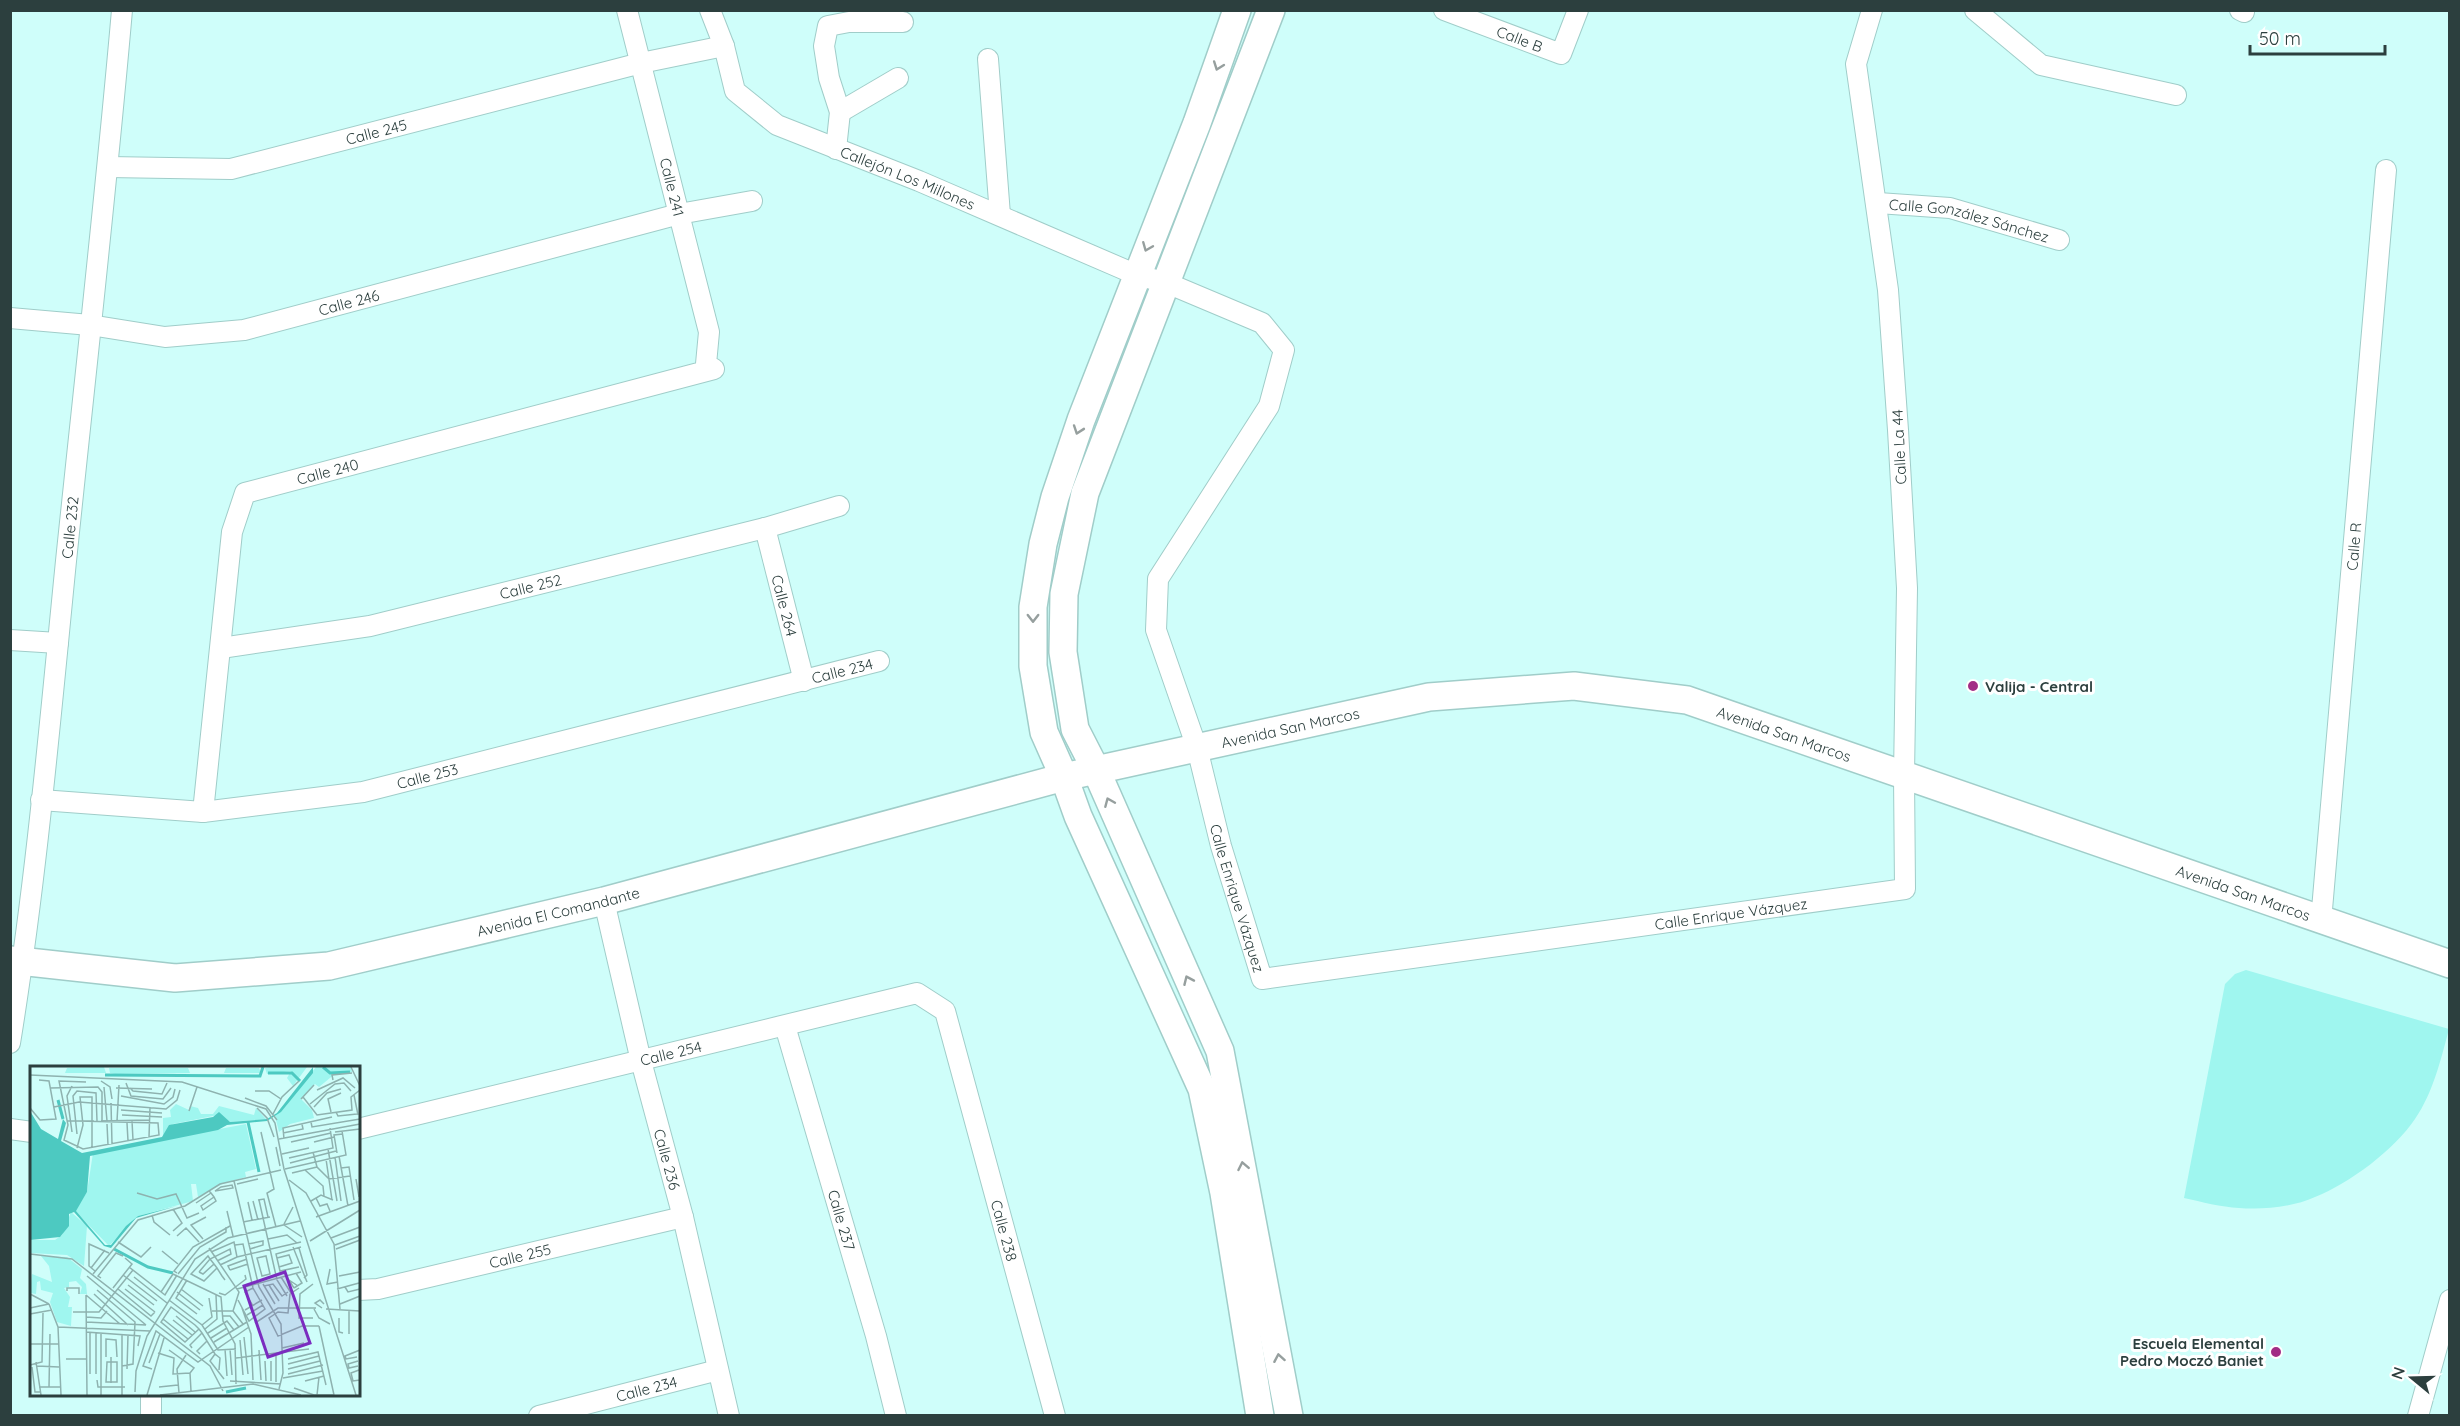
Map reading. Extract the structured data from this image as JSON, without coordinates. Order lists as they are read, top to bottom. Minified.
{"streets":{"main road":["Avenida San Marcos","Avenida El Comandante"],"street":["Calle B","Calle 245","Callejón Los Millones","Calle 241","Calle González Sánchez","Calle 246","Calle La 44","Calle 240","Calle 232","Calle R","Calle 252","Calle 264","Calle 234","Calle 253","Calle Enrique Vázquez","Calle 254","Calle 236","Calle 237","Calle 238","Calle 255"]},"crossings":[["Calle 245","Callejón Los Millones"],["Calle 245","Calle 241"],["Calle 245","Calle 232"],["Callejón Los Millones","Calle Enrique Vázquez"],["Calle 241","Calle 246"],["Calle 241","Calle 240"],["Calle González Sánchez","Calle La 44"],["Calle 246","Calle 232"],["Calle La 44","Avenida San Marcos"],["Calle La 44","Calle Enrique Vázquez"],["Calle 240","Calle 252"],["Calle 240","Calle 253"],["Calle 232","Calle 253"],["Calle 232","Avenida El Comandante"],["Calle R","Avenida San Marcos"],["Calle 252","Calle 264"],["Calle 264","Calle 234"],["Calle 264","Calle 253"],["Calle 234","Calle 253"],["Calle 234","Calle 236"],["Avenida San Marcos","Calle Enrique Vázquez"],["Avenida San Marcos","Avenida El Comandante"],["Avenida El Comandante","Calle 236"],["Calle 254","Calle 236"],["Calle 254","Calle 237"],["Calle 254","Calle 238"],["Calle 236","Calle 255"]],"places":["Valija - Central","Escuela Elemental Pedro Moczó Baniet"],"scale_bar":"50 m","north":"left"}
